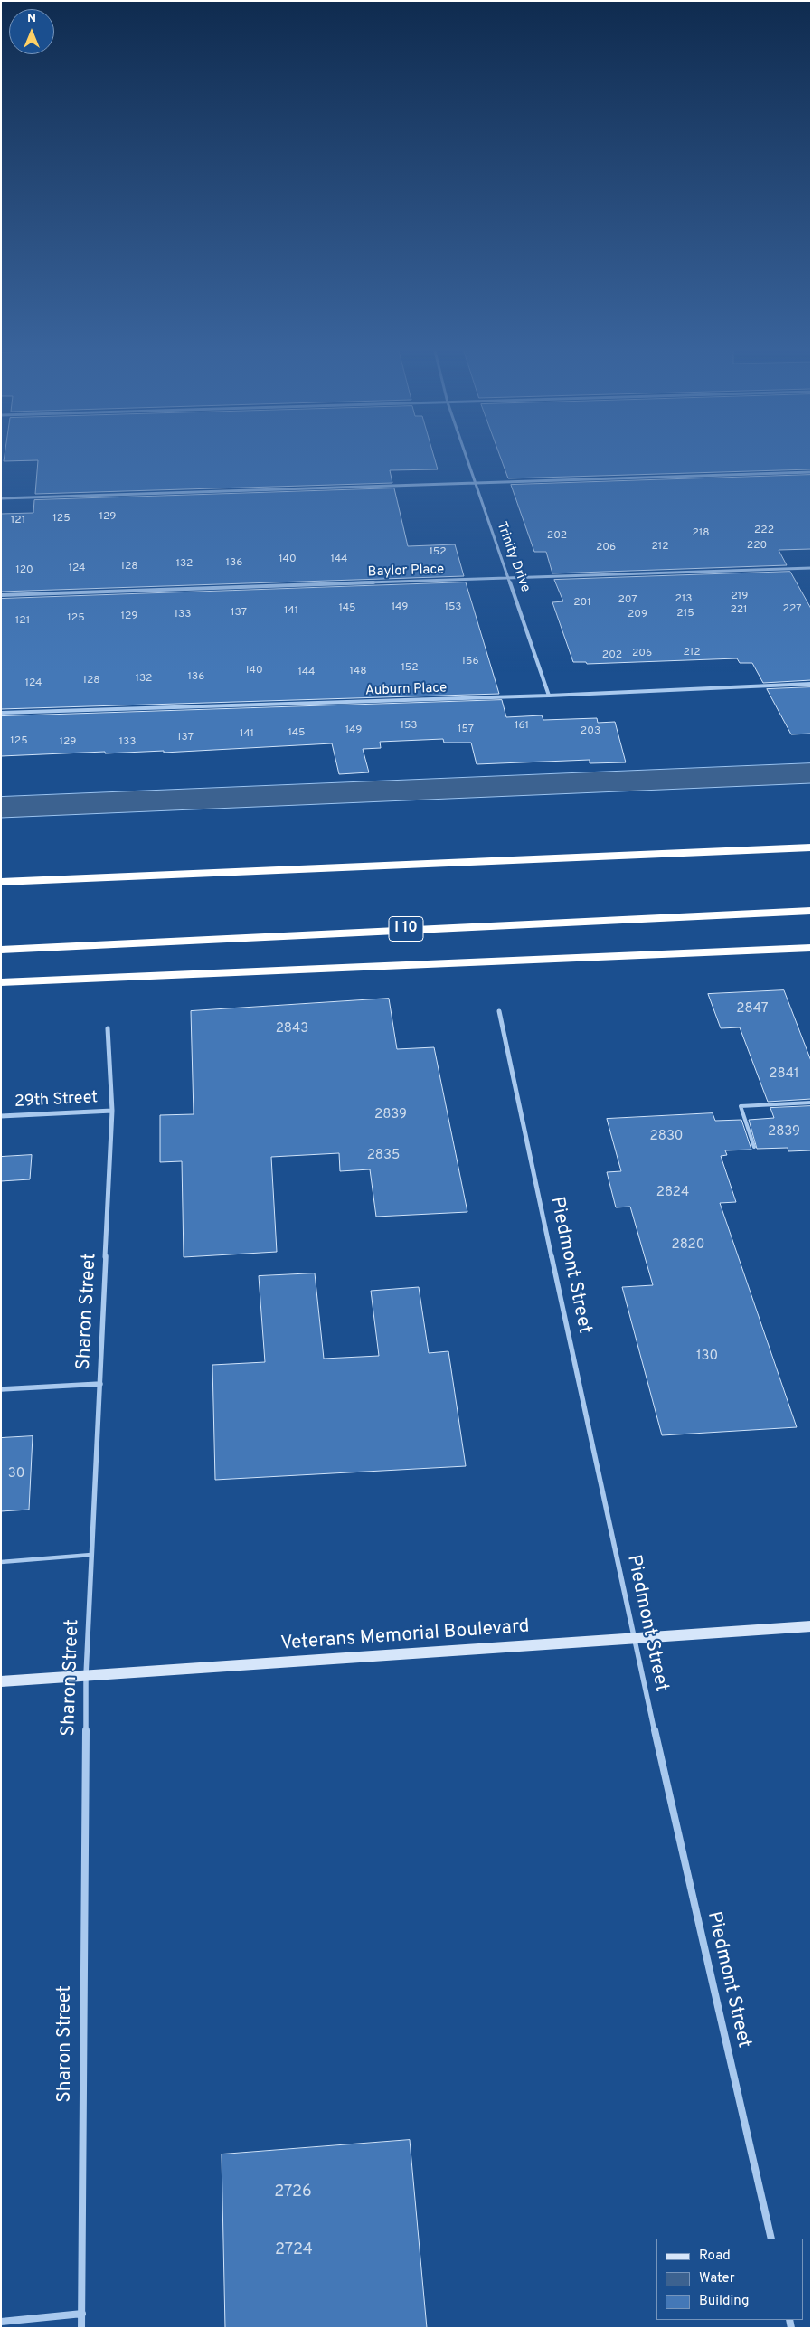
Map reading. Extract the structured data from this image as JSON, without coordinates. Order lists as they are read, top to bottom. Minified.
{"streets":{"highway":["I 10"],"street":["Trinity Drive","Baylor Place","Auburn Place","29th Street","Piedmont Street","Sharon Street","Veterans Memorial Boulevard"]},"crossings":[["Trinity Drive","Baylor Place"],["Trinity Drive","Auburn Place"],["29th Street","Sharon Street"],["Piedmont Street","Veterans Memorial Boulevard"],["Sharon Street","Veterans Memorial Boulevard"]],"house_numbers":["129","125","121","222","218","202","220","212","206","152","140","144","136","132","128","124","120","219","213","207","201","149","153","145","227","221","141","137","215","133","209","129","125","121","212","206","202","156","152","140","148","144","136","132","128","124","153","161","157","149","203","145","141","137","125","129","133","2847","2843","2841","2839","2839","2830","2835","2824","2820","130","30","2726","2724"],"legend":["Road","Water","Building"],"north":"top"}
